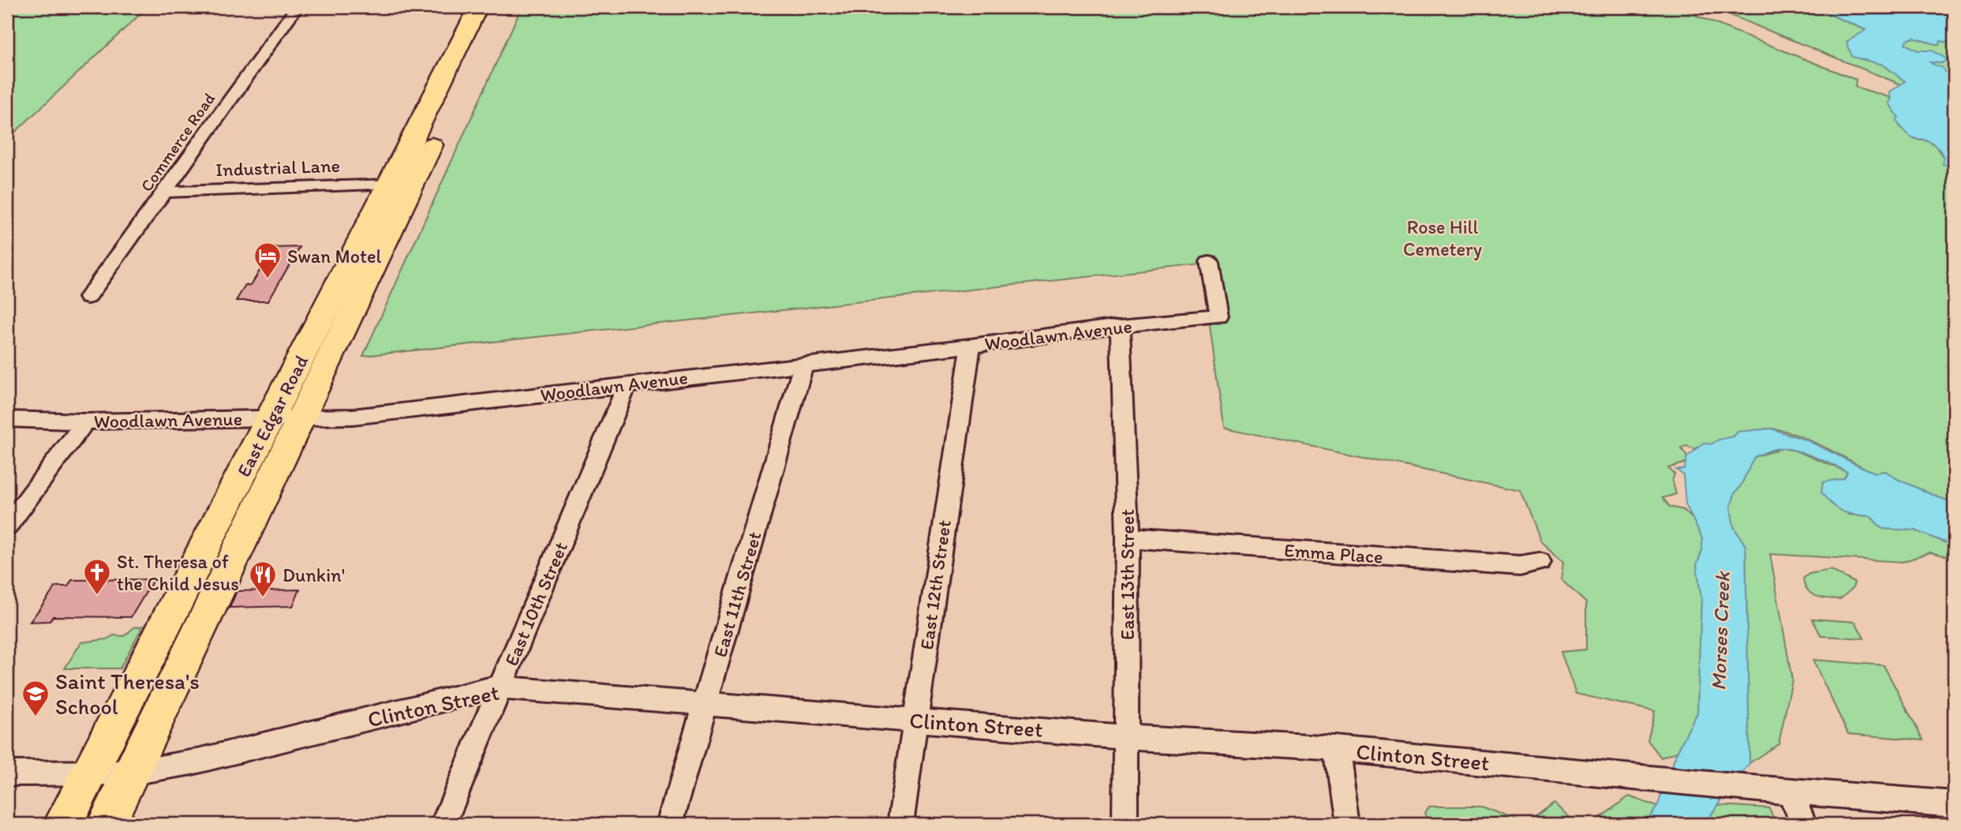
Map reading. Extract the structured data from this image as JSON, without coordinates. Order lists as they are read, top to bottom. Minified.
{"streets":{"highway":["East Edgar Road"],"street":["Commerce Road","Industrial Lane","Woodlawn Avenue","Emma Place","East 13th Street","East 12th Street","East 11th Street","East 10th Street","Clinton Street"]},"crossings":[["Commerce Road","Industrial Lane"],["Industrial Lane","East Edgar Road"],["Woodlawn Avenue","East Edgar Road"],["Woodlawn Avenue","East 13th Street"],["Woodlawn Avenue","East 12th Street"],["Woodlawn Avenue","East 11th Street"],["Woodlawn Avenue","East 10th Street"],["East Edgar Road","Clinton Street"],["Emma Place","East 13th Street"],["East 13th Street","Clinton Street"],["East 12th Street","Clinton Street"],["East 11th Street","Clinton Street"],["East 10th Street","Clinton Street"]],"water":["Morses Creek"],"parks":["Rose Hill Cemetery"],"places":{"hotel":["Swan Motel"],"church":["St. Theresa of the Child Jesus"],"restaurant":["Dunkin'"],"school or university":["Saint Theresa's School"]}}
